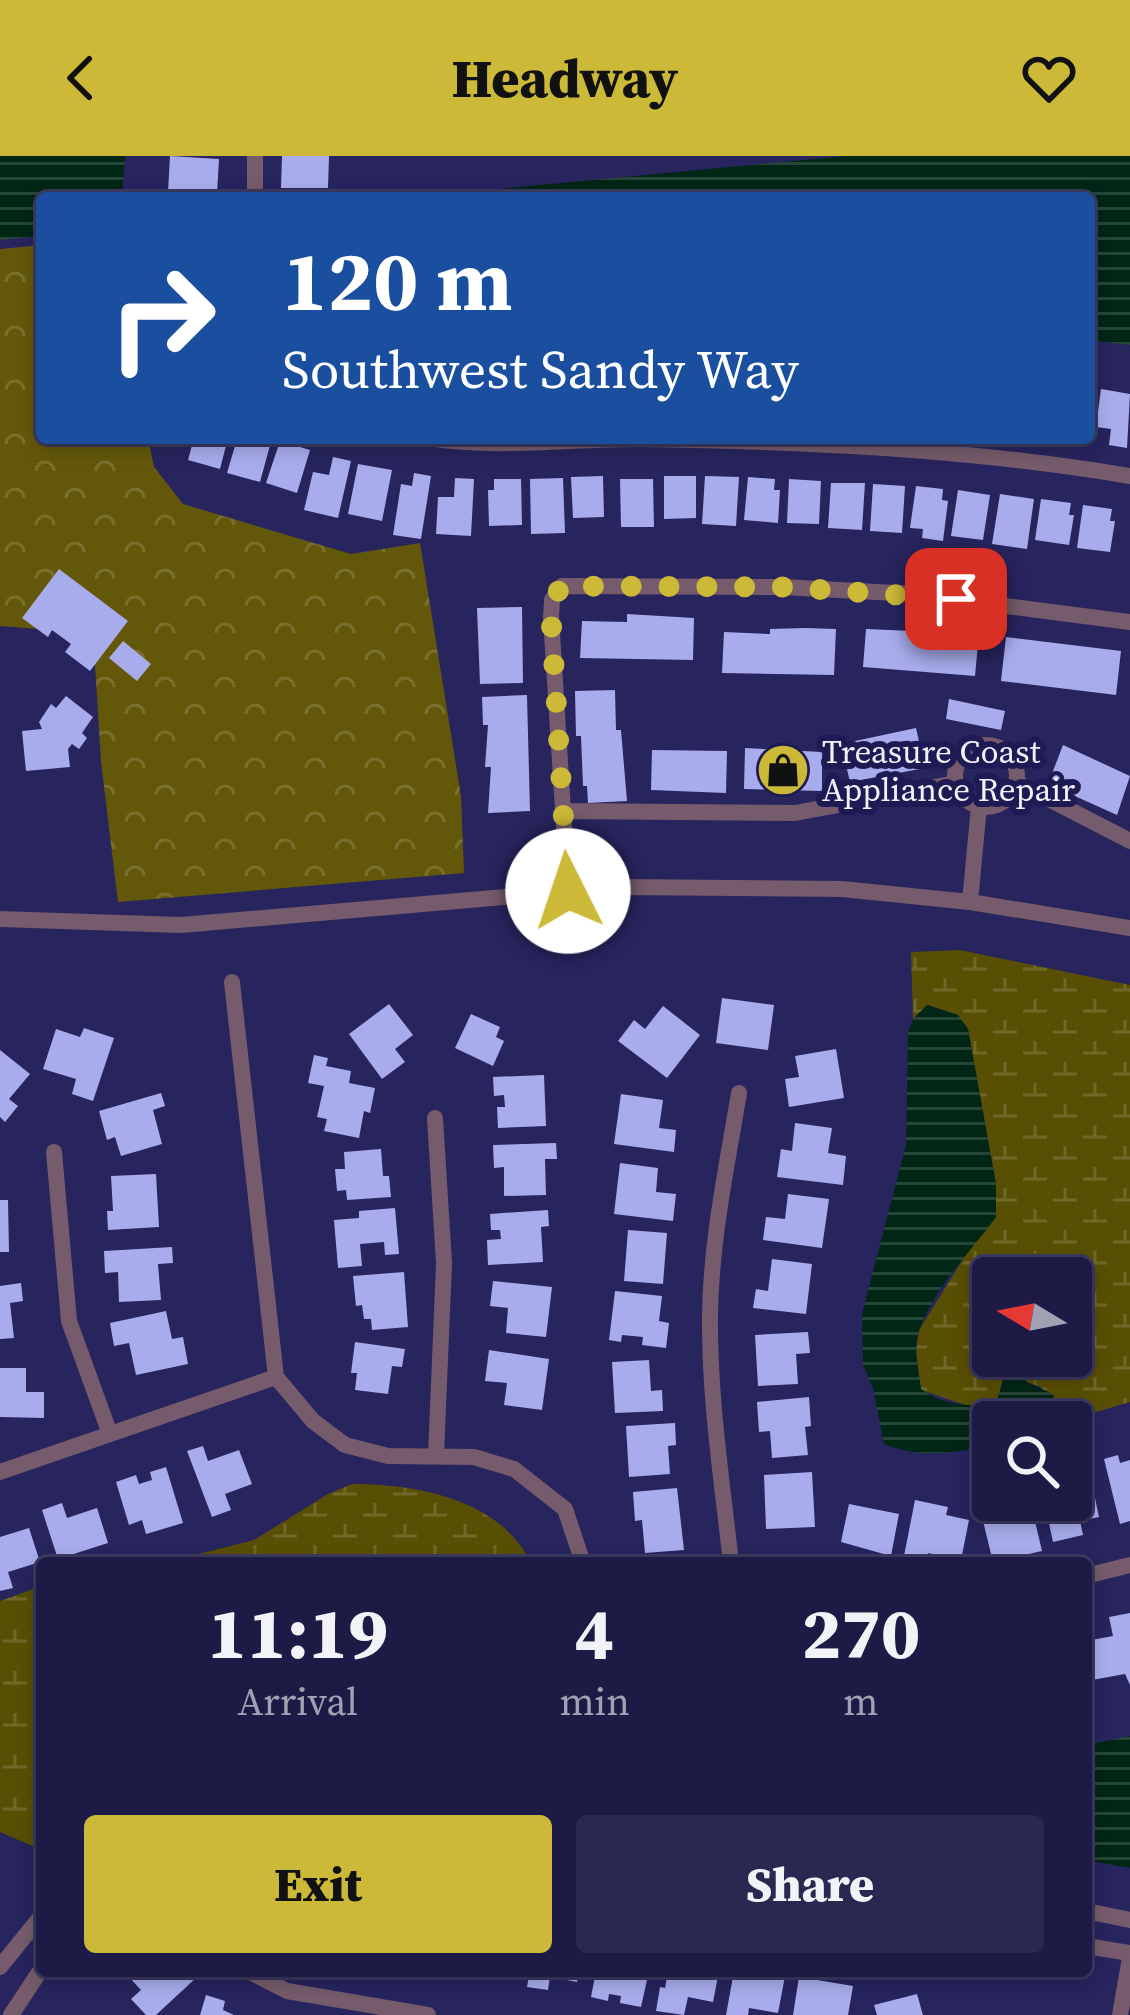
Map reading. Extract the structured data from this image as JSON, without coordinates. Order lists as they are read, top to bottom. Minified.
{"places":{"shop":["Treasure Coast Appliance Repair"]},"north":"left","page":{"header":"Headway","turn":["120 m","Southwest Sandy Way"],"eta":["11:19","Arrival","4","min","270","m"],"buttons":["Exit","Share"]}}
